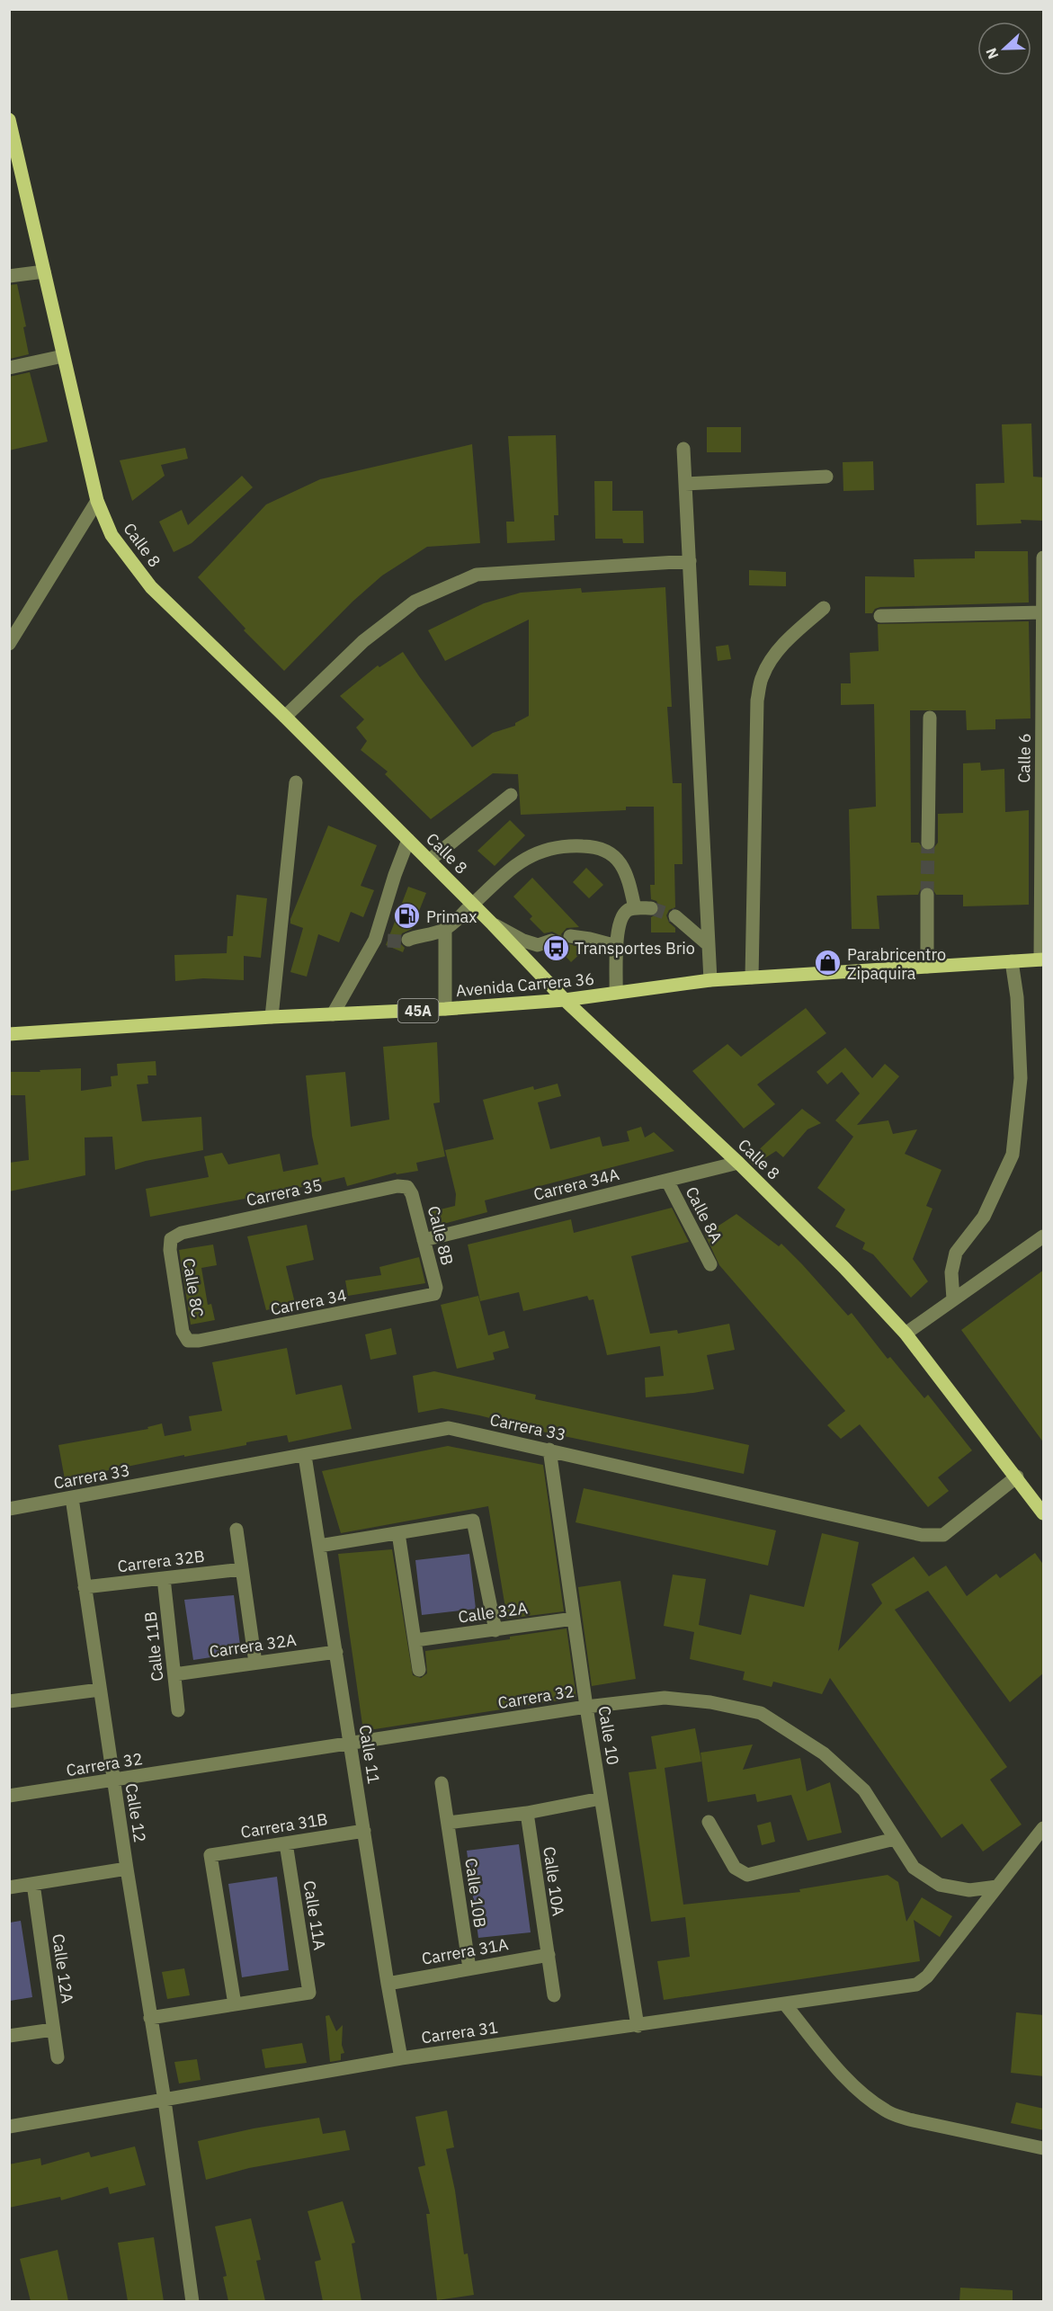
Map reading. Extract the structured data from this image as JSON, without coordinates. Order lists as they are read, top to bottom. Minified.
{"streets":{"main road":["Calle 8","Avenida Carrera 36","45A"],"street":["Calle 6","Carrera 34A","Carrera 35","Calle 8A","Calle 8B","Calle 8C","Carrera 34","Carrera 33","Carrera 32B","Calle 32A","Carrera 32A","Calle 11B","Carrera 32","Calle 10","Calle 11","Calle 12","Carrera 31B","Calle 10A","Calle 10B","Calle 11A","Carrera 31A","Calle 12A","Carrera 31"]},"crossings":[["Calle 8","Avenida Carrera 36"],["Calle 8","Carrera 34A"],["Calle 8","Carrera 33"],["Calle 6","Avenida Carrera 36"],["Carrera 34A","Calle 8A"],["Carrera 34A","Calle 8B"],["Carrera 35","Calle 8B"],["Carrera 35","Calle 8C"],["Calle 8B","Carrera 34"],["Calle 8C","Carrera 34"],["Carrera 33","Calle 10"],["Carrera 33","Calle 11"],["Carrera 33","Calle 12"],["Carrera 32B","Calle 11B"],["Carrera 32B","Calle 12"],["Calle 32A","Calle 10"],["Carrera 32A","Calle 11B"],["Carrera 32A","Calle 11"],["Carrera 32","Calle 10"],["Carrera 32","Calle 11"],["Carrera 32","Calle 12"],["Carrera 32","Carrera 31"],["Calle 10","Carrera 31"],["Calle 11","Carrera 31B"],["Calle 11","Carrera 31A"],["Calle 11","Carrera 31"],["Calle 12","Carrera 31"],["Carrera 31B","Calle 11A"],["Calle 10A","Carrera 31A"],["Calle 10B","Carrera 31A"]],"places":{"fuel station":["Primax"],"bus stop":["Transportes Brio"],"shop":["Parabricentro Zipaquira"]},"north":"left"}
